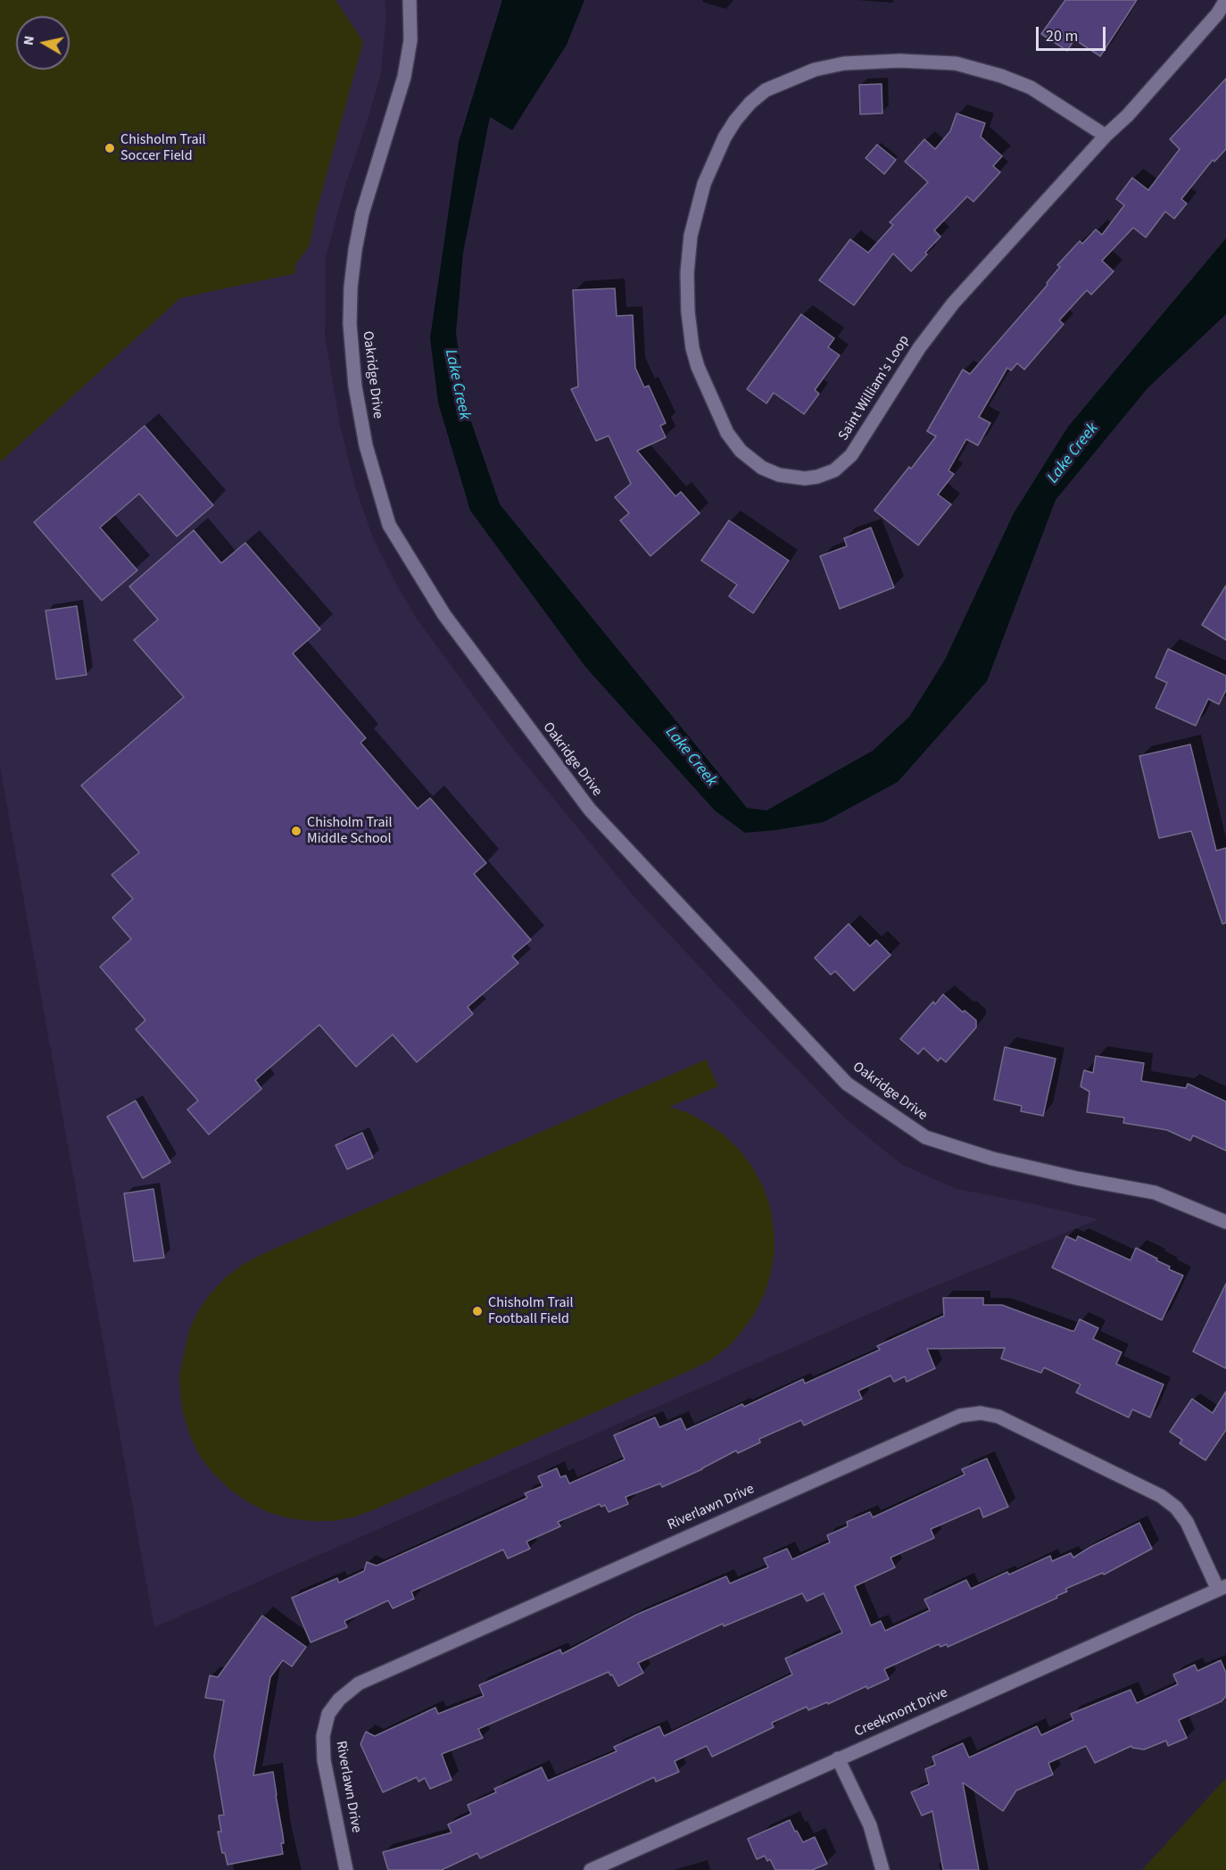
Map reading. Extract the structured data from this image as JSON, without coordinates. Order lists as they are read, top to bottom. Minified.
{"streets":{"street":["Oakridge Drive","Saint William's Loop","Riverlawn Drive","Creekmont Drive"]},"crossings":[["Riverlawn Drive","Creekmont Drive"]],"water":["Lake Creek"],"places":["Chisholm Trail Soccer Field","Chisholm Trail Middle School","Chisholm Trail Football Field"],"scale_bar":"20 m","north":"left"}
